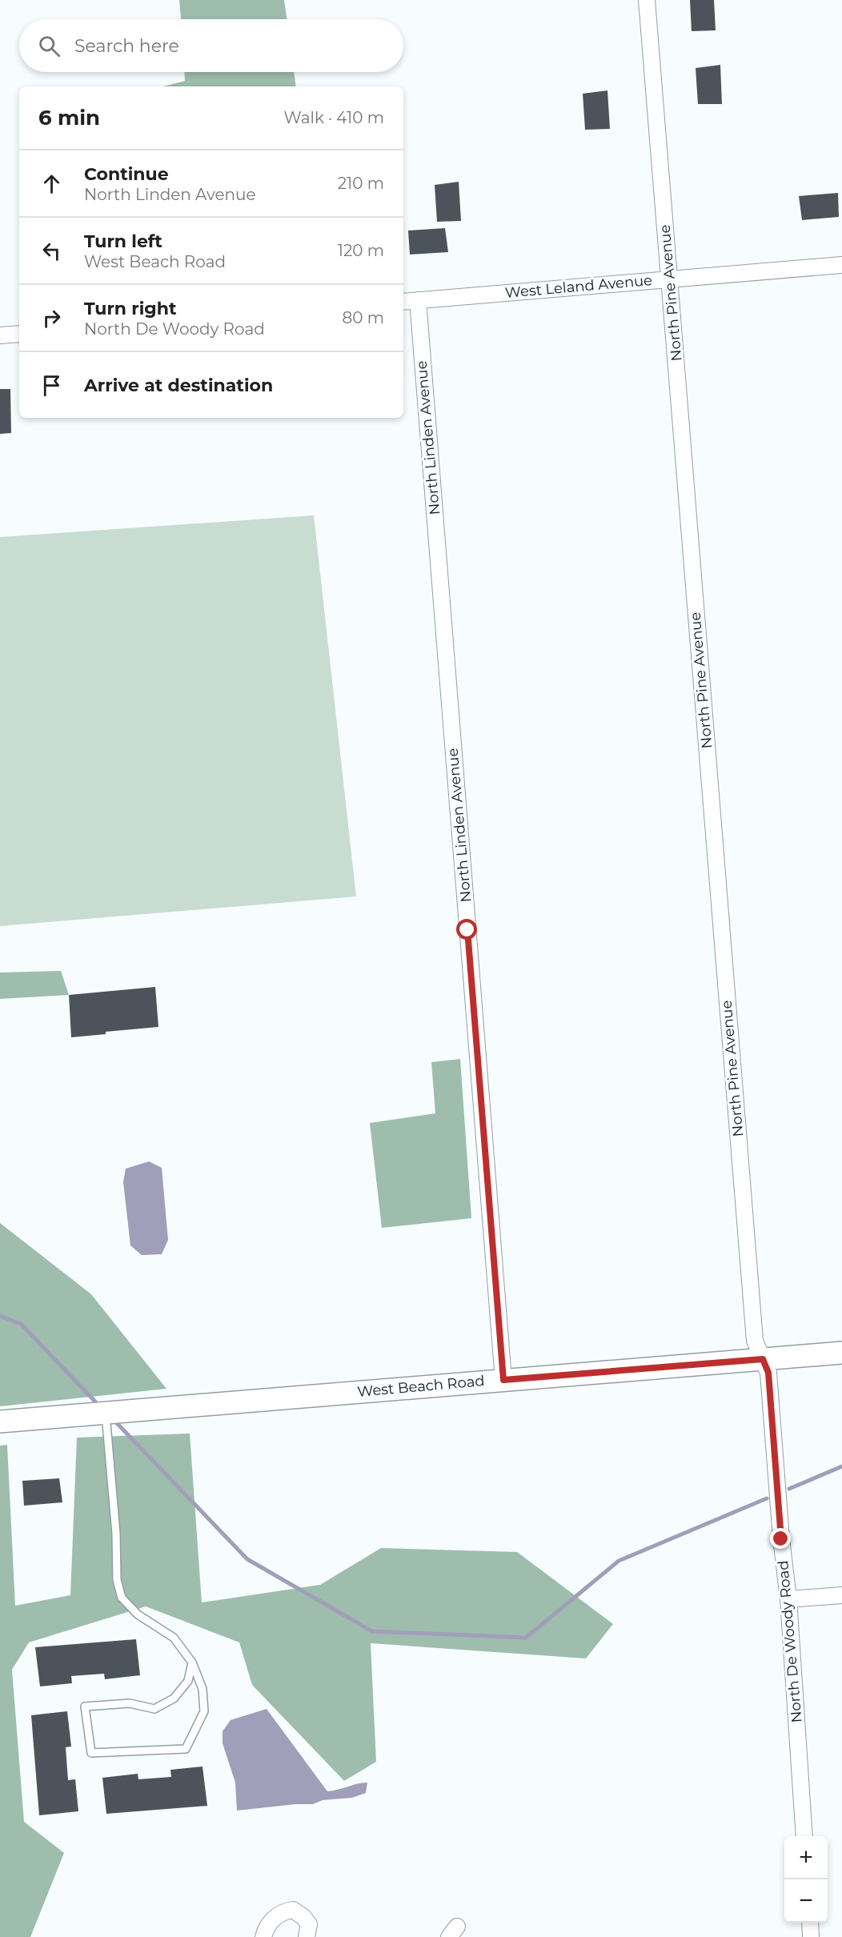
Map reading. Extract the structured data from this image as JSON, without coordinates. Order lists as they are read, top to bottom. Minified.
{"streets":{"street":["West Leland Avenue","North Pine Avenue","North Linden Avenue","West Beach Road","North De Woody Road"]},"crossings":[["West Leland Avenue","North Pine Avenue"],["West Leland Avenue","North Linden Avenue"],["North Pine Avenue","West Beach Road"],["North Pine Avenue","North De Woody Road"],["North Linden Avenue","West Beach Road"],["West Beach Road","North De Woody Road"]],"page":{"search":"Search here","heading":["6 min","Walk · 410 m"],"list":[["Continue","North Linden Avenue","210 m"],["Turn left","West Beach Road","120 m"],["Turn right","North De Woody Road","80 m"],"Arrive at destination"],"map_buttons":["+","−"]}}
